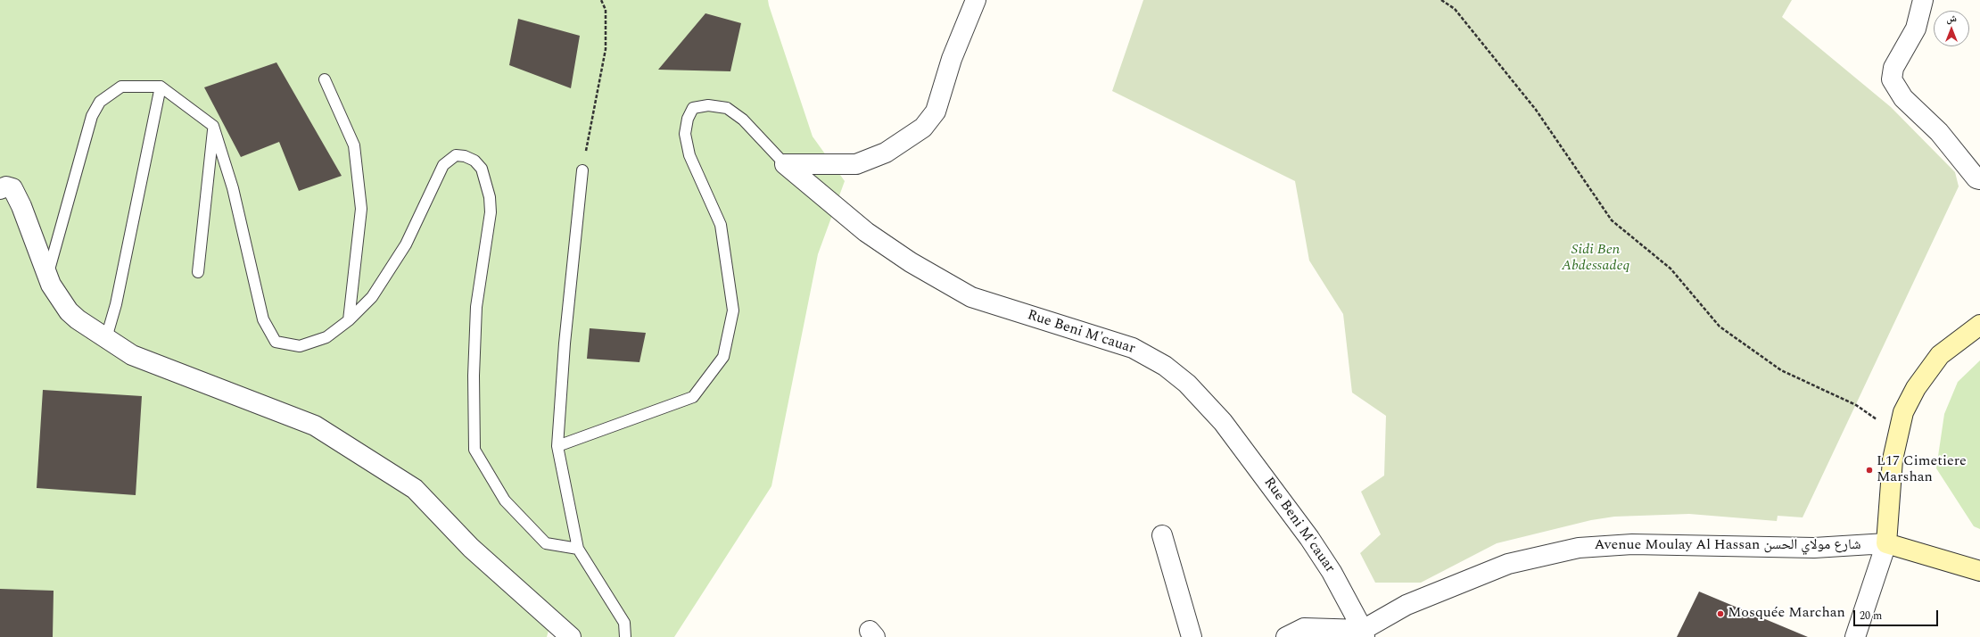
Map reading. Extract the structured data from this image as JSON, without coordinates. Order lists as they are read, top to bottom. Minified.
{"streets":{"street":["Rue Beni M'cauar","Avenue Moulay Al Hassan شارع مولاي الحسن"]},"crossings":[["Rue Beni M'cauar","Avenue Moulay Al Hassan شارع مولاي الحسن"]],"parks":["Sidi Ben Abdessadeq"],"places":["L17 Cimetiere Marshan","Mosquée Marchan"],"scale_bar":"20 m","north":"top"}
